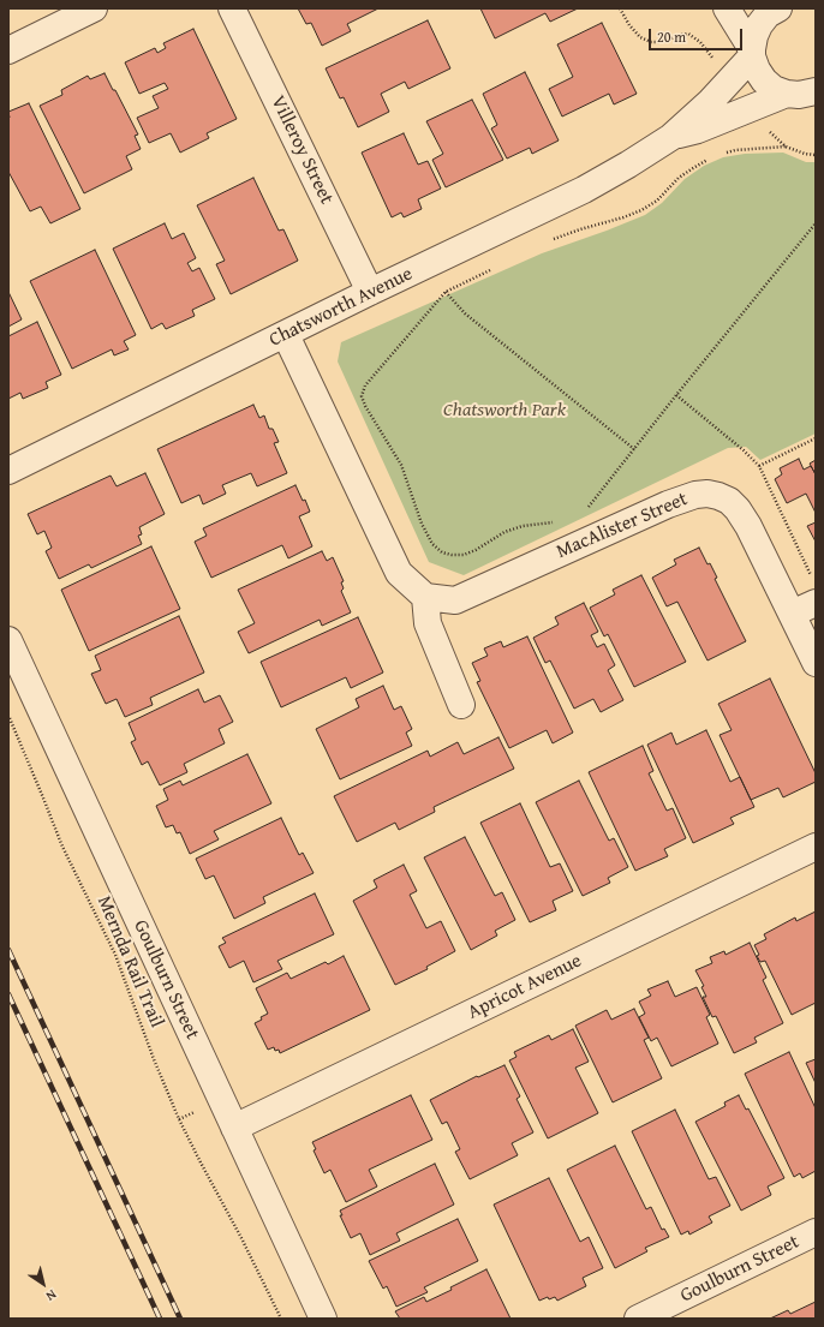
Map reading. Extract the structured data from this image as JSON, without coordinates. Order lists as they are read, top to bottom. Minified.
{"streets":{"street":["Villeroy Street","Chatsworth Avenue","MacAlister Street","Goulburn Street","Apricot Avenue"],"path":["Mernda Rail Trail"]},"crossings":[["Villeroy Street","Chatsworth Avenue"],["Goulburn Street","Apricot Avenue"]],"parks":["Chatsworth Park"],"scale_bar":"20 m","north":"bottom right"}
